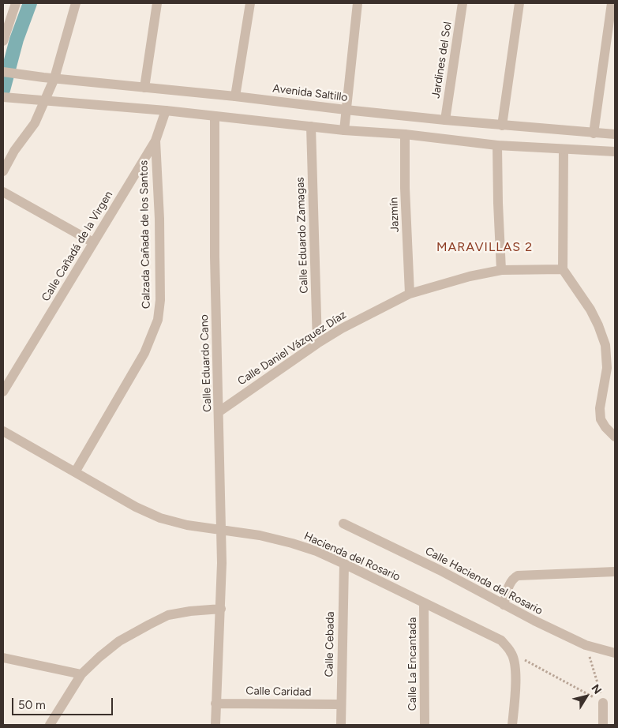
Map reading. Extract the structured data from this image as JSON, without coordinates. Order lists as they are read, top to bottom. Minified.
{"streets":{"street":["Jardines del Sol","Avenida Saltillo","Jazmín","Calzada Cañada de los Santos","Calle Eduardo Zamagas","Calle Cañadá de la Virgen","Calle Daniel Vázquez Díaz","Calle Eduardo Cano","Hacienda del Rosario","Calle Hacienda del Rosario","Calle Cebada","Calle La Encantada","Calle Caridad"]},"crossings":[["Jardines del Sol","Avenida Saltillo"],["Jazmín","Calle Daniel Vázquez Díaz"],["Calzada Cañada de los Santos","Calle Cañadá de la Virgen"],["Calzada Cañada de los Santos","Hacienda del Rosario"],["Calle Eduardo Zamagas","Calle Daniel Vázquez Díaz"],["Calle Daniel Vázquez Díaz","Calle Eduardo Cano"],["Calle Eduardo Cano","Hacienda del Rosario"],["Calle Eduardo Cano","Calle Caridad"],["Hacienda del Rosario","Calle Cebada"],["Hacienda del Rosario","Calle La Encantada"],["Calle Cebada","Calle Caridad"]],"districts":["MARAVILLAS 2"],"scale_bar":"50 m","north":"top right"}
